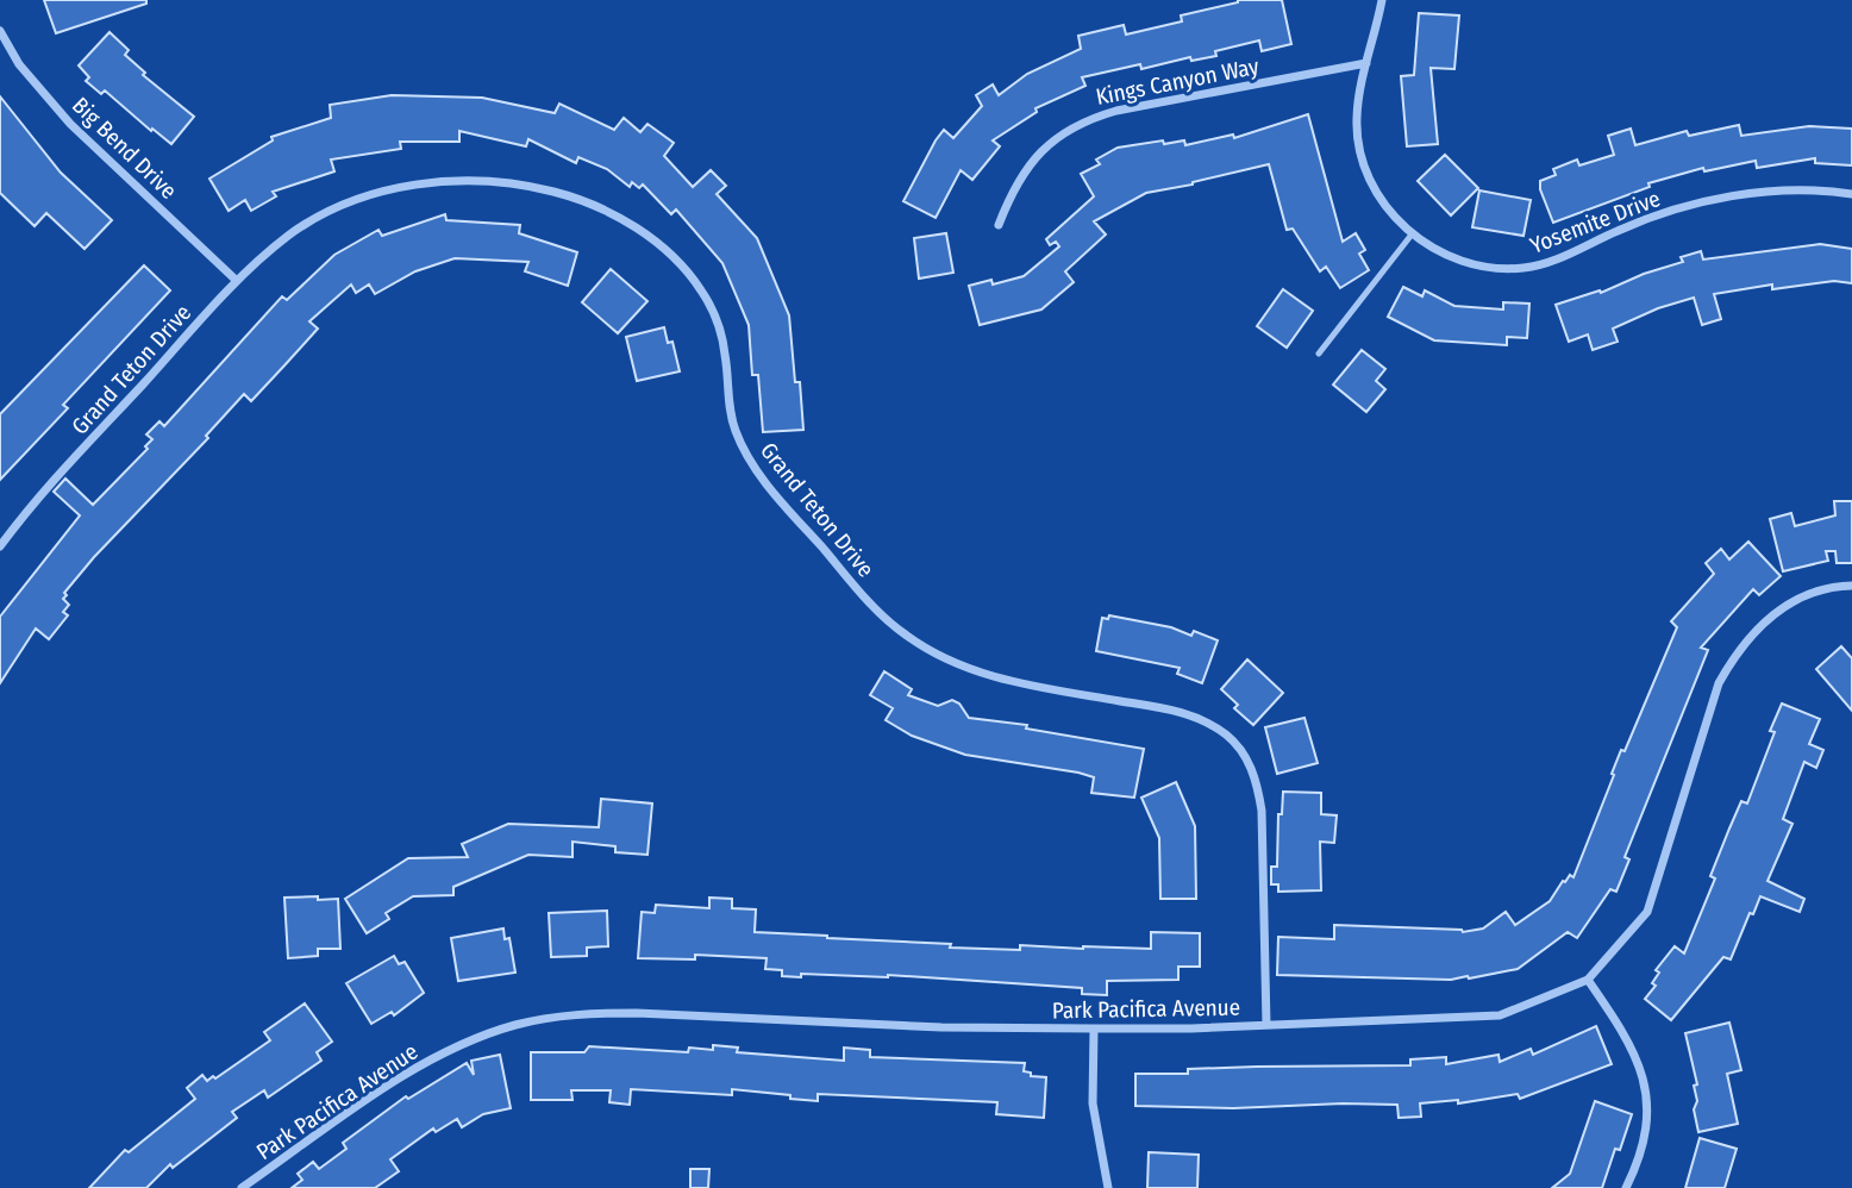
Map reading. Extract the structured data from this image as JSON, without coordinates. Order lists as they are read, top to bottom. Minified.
{"streets":{"street":["Kings Canyon Way","Big Bend Drive","Yosemite Drive","Grand Teton Drive","Park Pacifica Avenue"]},"crossings":[["Kings Canyon Way","Yosemite Drive"],["Big Bend Drive","Grand Teton Drive"],["Grand Teton Drive","Park Pacifica Avenue"]]}
